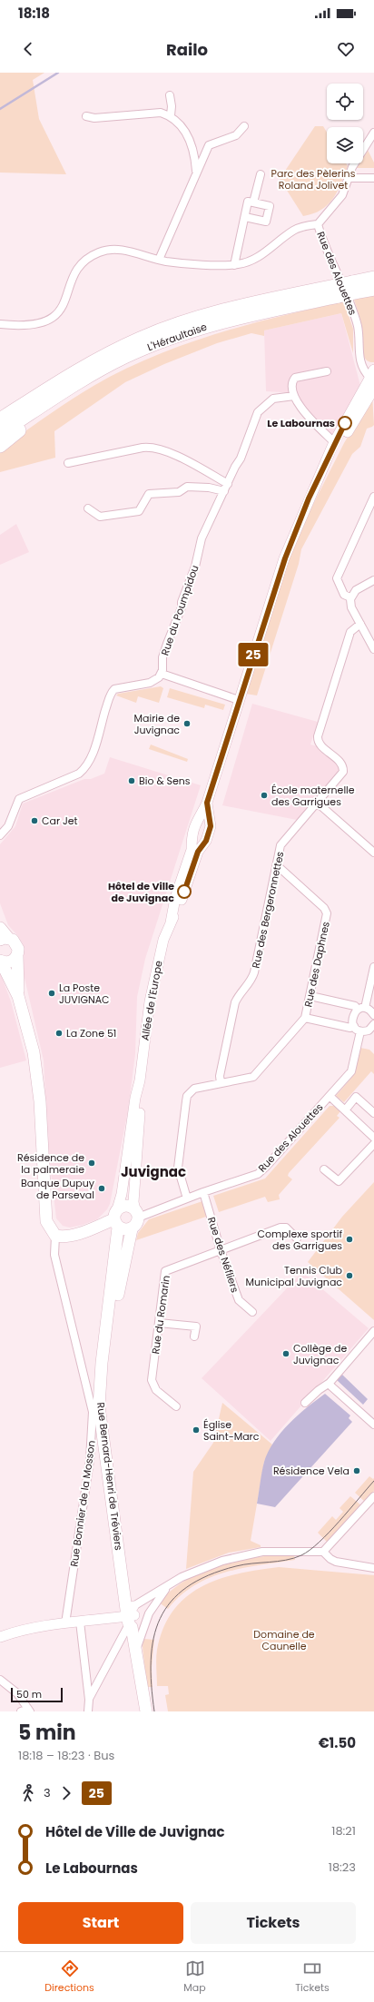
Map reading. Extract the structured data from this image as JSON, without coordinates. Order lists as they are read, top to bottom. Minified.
{"streets":{"highway":["L'Héraultaise"],"main road":["Rue Bernard-Henri de Tréviers"],"street":["Rue des Alouettes","Rue du Poumpidou","Rue des Bergeronnettes","Rue des Daphnes","Allée de l'Europe","Rue des Néfliers","Rue du Romarin","Rue Bonnier de la Mosson"]},"crossings":[["Rue des Alouettes","Allée de l'Europe"],["Rue des Alouettes","Rue des Néfliers"],["Rue des Alouettes","Rue Bernard-Henri de Tréviers"],["Rue des Bergeronnettes","Rue des Daphnes"],["Allée de l'Europe","Rue Bernard-Henri de Tréviers"],["Rue des Néfliers","Rue du Romarin"]],"districts":["Juvignac"],"parks":["Parc des Pèlerins Roland Jolivet","Domaine de Caunelle"],"places":["Le Labournas","Mairie de Juvignac","Bio & Sens","École maternelle des Garrigues","Car Jet","Hôtel de Ville de Juvignac","La Poste JUVIGNAC","La Zone 51","Résidence de la palmeraie","Banque Dupuy de Parseval","Complexe sportif des Garrigues","Tennis Club Municipal Juvignac","Collège de Juvignac","Église Saint-Marc","Résidence Vela"],"lines":["bus line 25"],"scale_bar":"50 m","page":{"status":"18:18","header":"Railo","on_map":"25","scale":"50 m","heading":["5 min","18:18 – 18:23 · Bus","€1.50"],"legs":["3","25"],"list":[{"name":"Hôtel de Ville de Juvignac","value":"18:21"},{"name":"Le Labournas","value":"18:23"}],"buttons":["Start","Tickets"],"tabs":["Directions","Map","Tickets"]}}
